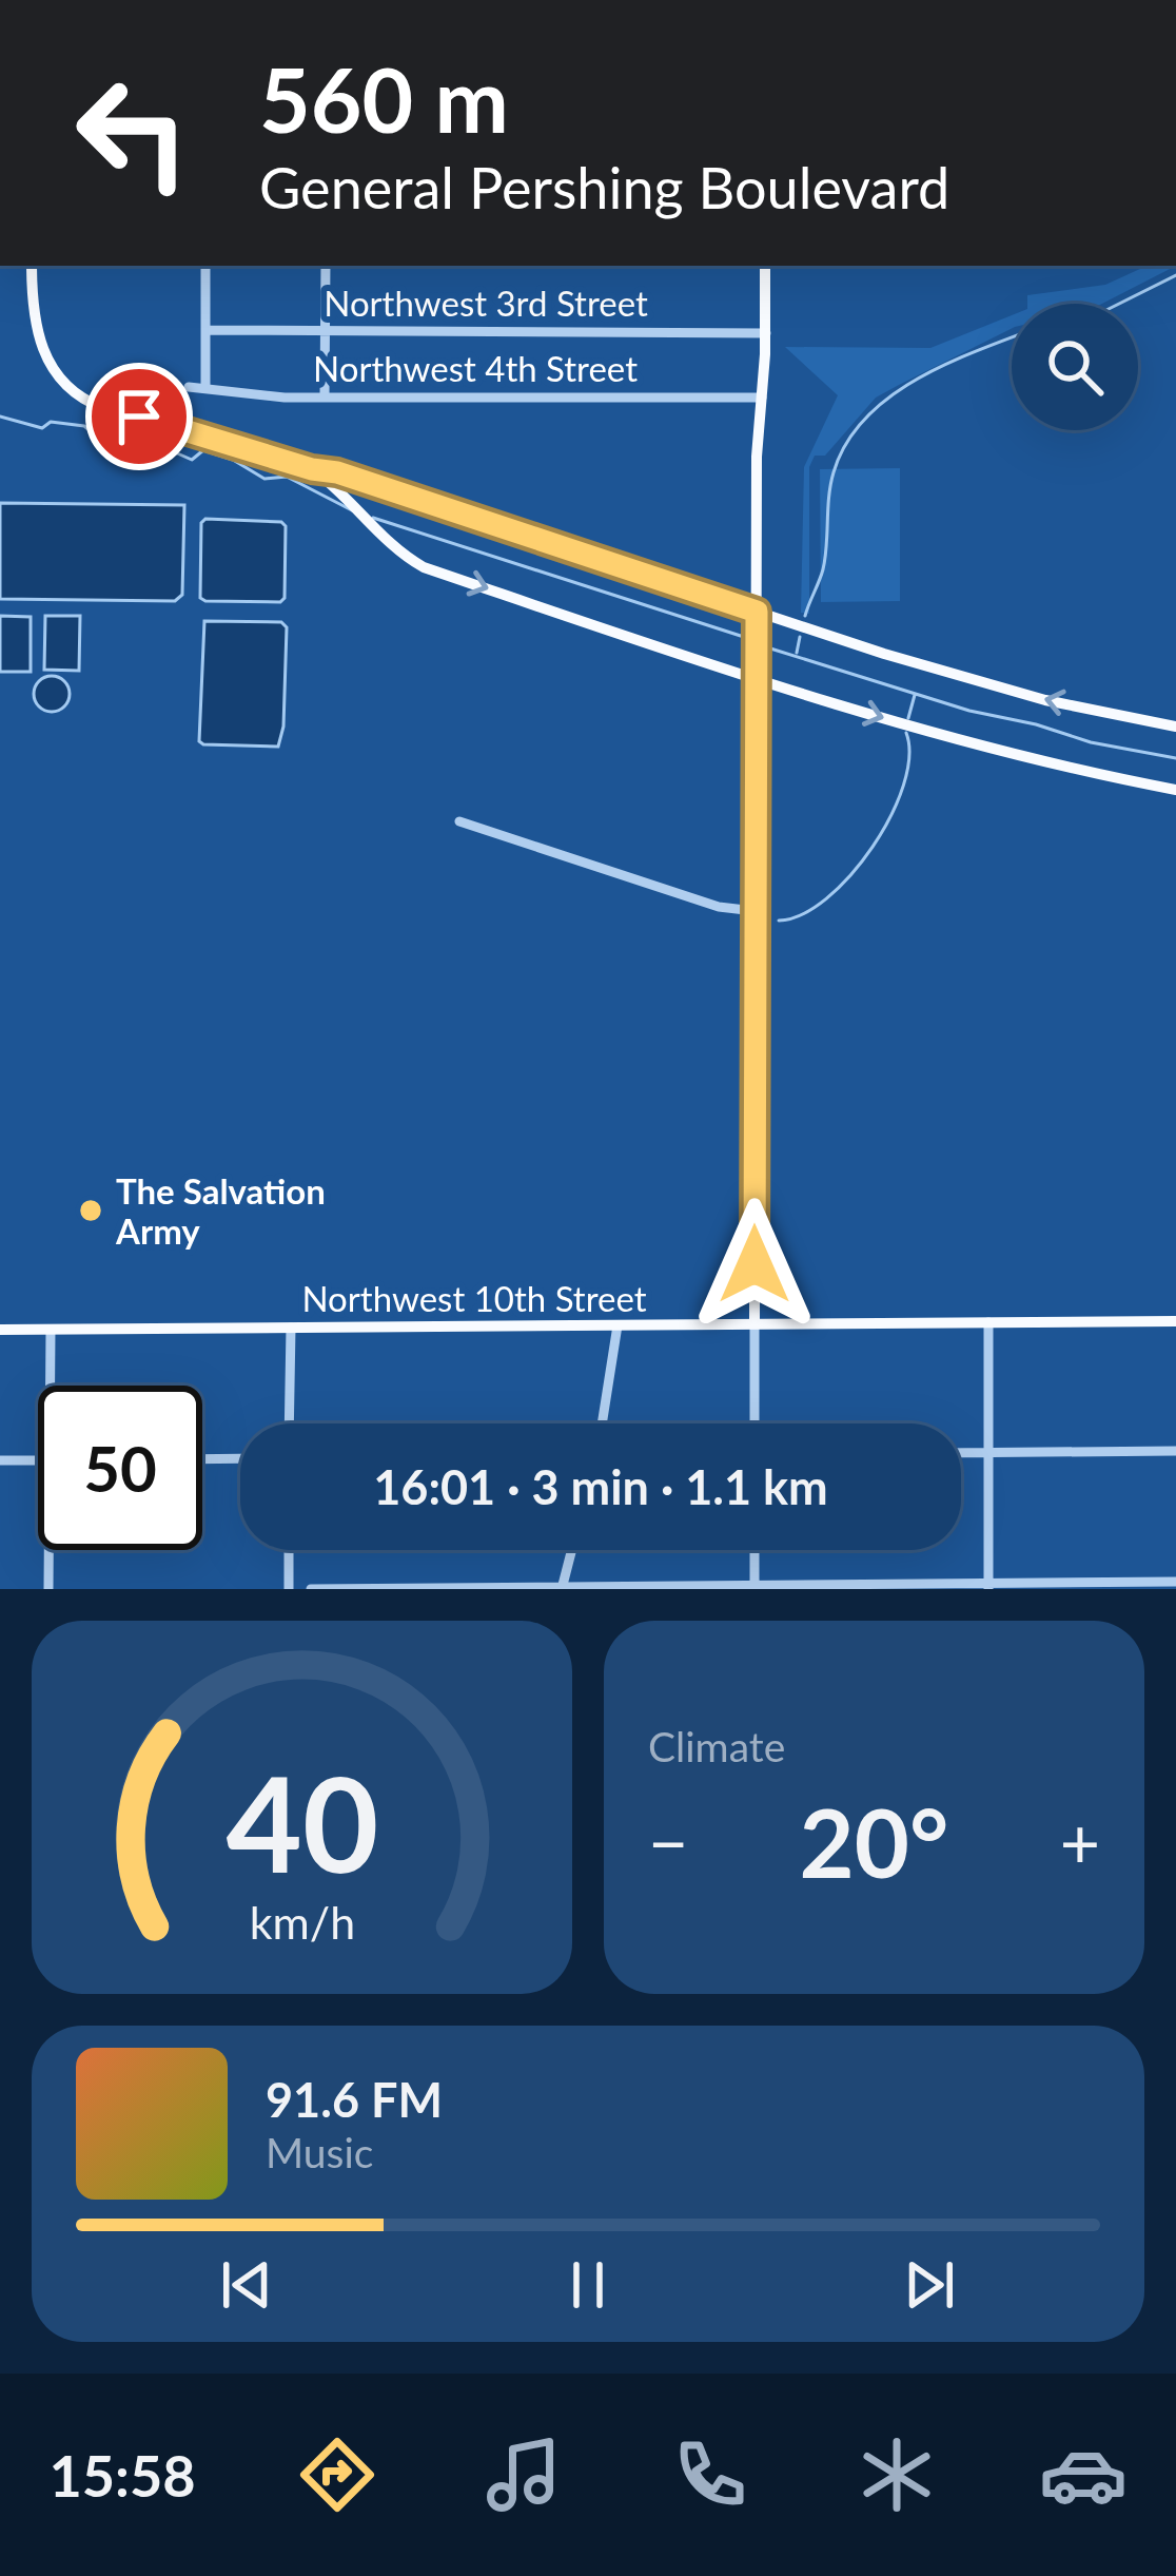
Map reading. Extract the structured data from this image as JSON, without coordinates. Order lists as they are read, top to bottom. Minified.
{"streets":{"main road":["Northwest 10th Street"],"street":["Northwest 3rd Street","Northwest 4th Street"]},"places":["The Salvation Army"],"page":{"turn":["560 m","General Pershing Boulevard"],"limit":"50","trip":"16:01 · 3 min · 1.1 km","tile":"Climate","heat":["−","20°","+"],"song":["91.6 FM","Music"],"tabs":"15:58","gauge":["40","km/h"]}}
